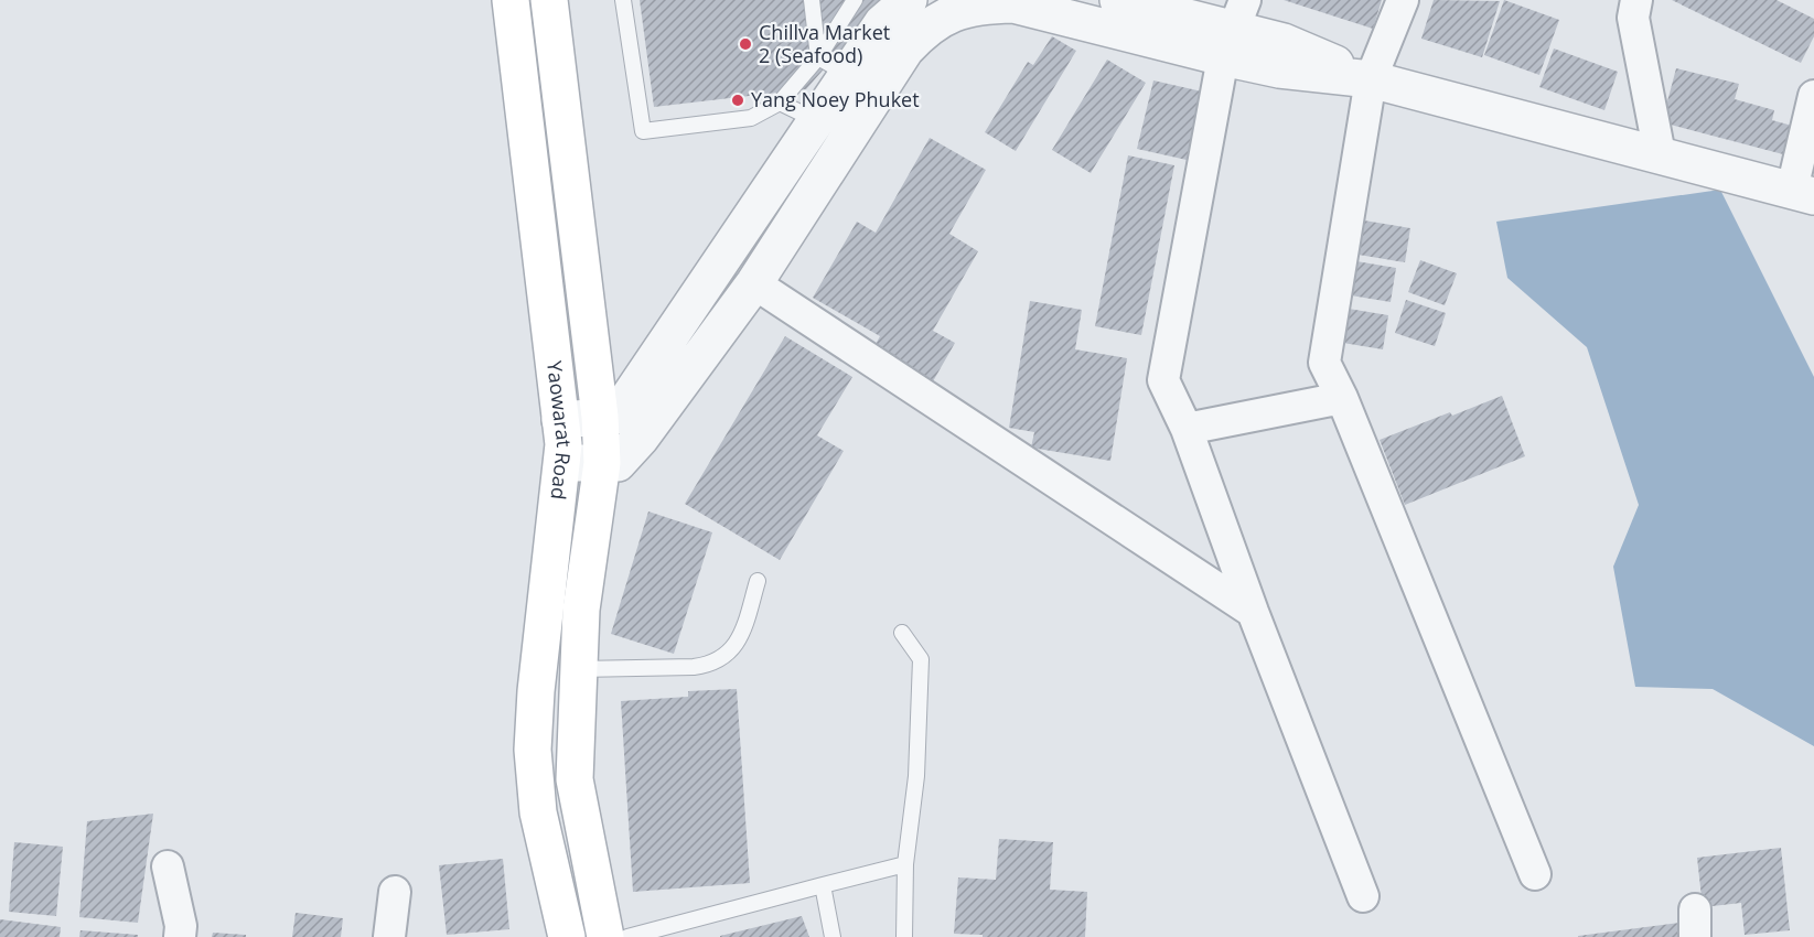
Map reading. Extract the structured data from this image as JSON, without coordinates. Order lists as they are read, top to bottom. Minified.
{"streets":{"main road":["Yaowarat Road"]},"places":["Chillva Market 2 (Seafood)","Yang Noey Phuket"]}
